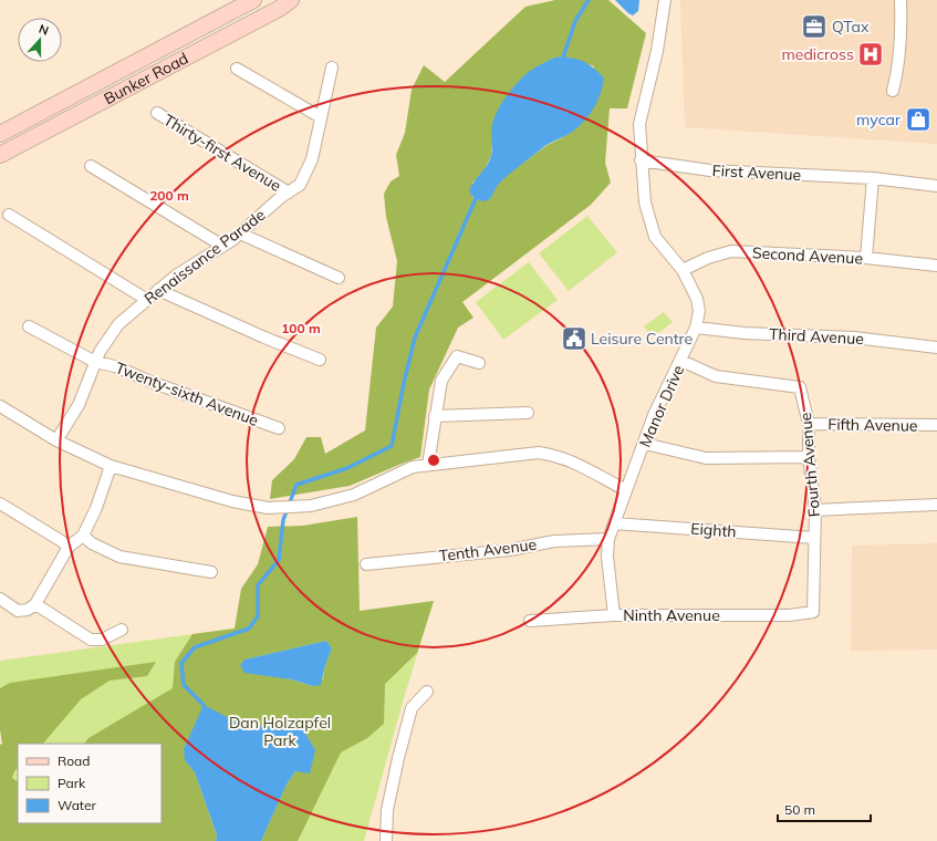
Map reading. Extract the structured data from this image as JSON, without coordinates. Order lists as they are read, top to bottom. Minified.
{"streets":{"main road":["Bunker Road"],"street":["Thirty-first Avenue","First Avenue","Second Avenue","Renaissance Parade","Third Avenue","Twenty-sixth Avenue","Manor Drive","Fifth Avenue","Fourth Avenue","Eighth","Tenth Avenue","Ninth Avenue"]},"crossings":[["Thirty-first Avenue","Renaissance Parade"],["First Avenue","Manor Drive"],["Second Avenue","Manor Drive"],["Renaissance Parade","Twenty-sixth Avenue"],["Third Avenue","Manor Drive"],["Manor Drive","Fourth Avenue"],["Manor Drive","Eighth"],["Manor Drive","Tenth Avenue"],["Manor Drive","Ninth Avenue"],["Fifth Avenue","Fourth Avenue"],["Fourth Avenue","Eighth"],["Fourth Avenue","Ninth Avenue"]],"parks":["Dan Holzapfel Park"],"places":{"office":["QTax"],"hospital":["medicross"],"shop":["mycar"],"public building":["Leisure Centre"]},"legend":["Road","Park","Water"],"scale_bar":"50 m","north":"top","rings":["200 m","100 m"]}
